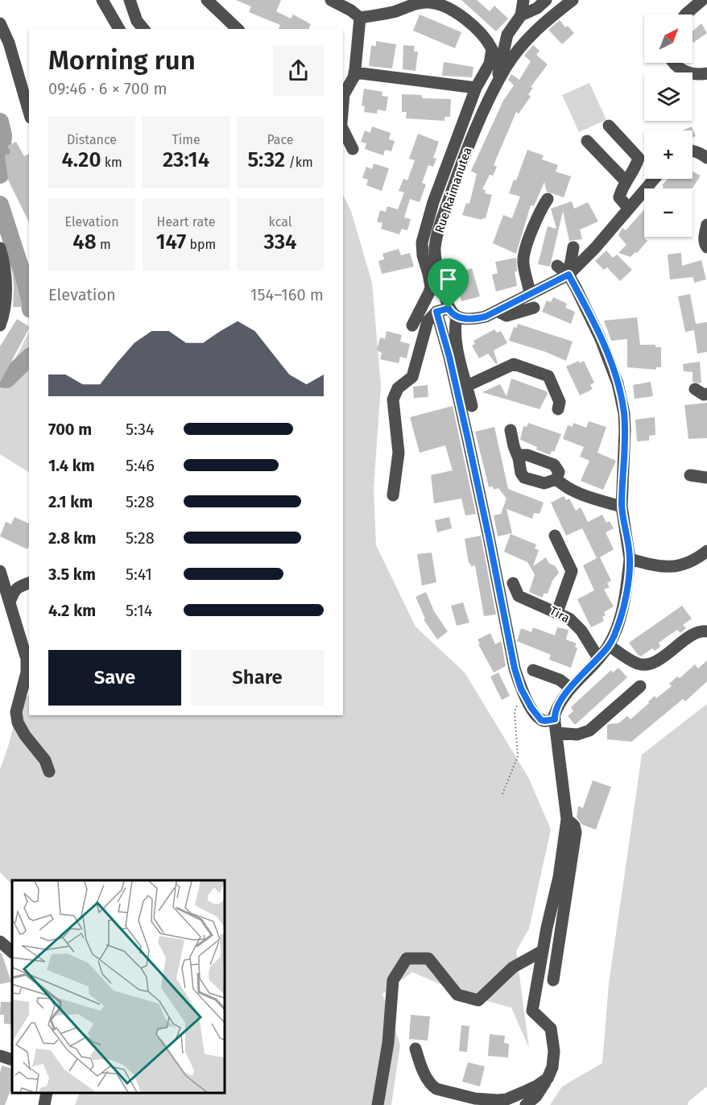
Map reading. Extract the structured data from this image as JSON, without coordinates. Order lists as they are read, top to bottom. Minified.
{"streets":{"street":["Rue Raimanutea","Tira"]},"north":"top right","page":{"map_buttons":["+","−"],"heading":["Morning run","09:46 · 6 × 700 m"],"stats":[["Distance","4.20 km"],["Time","23:14"],["Pace","5:32 /km"],["Elevation","48 m"],["Heart rate","147 bpm"],["kcal","334"]],"chart":["Elevation","154–160 m"],"list":[{"name":"700 m","note":"5:34"},{"name":"1.4 km","note":"5:46"},{"name":"2.1 km","note":"5:28"},{"name":"2.8 km","note":"5:28"},{"name":"3.5 km","note":"5:41"},{"name":"4.2 km","note":"5:14"}],"buttons":["Save","Share"]}}
